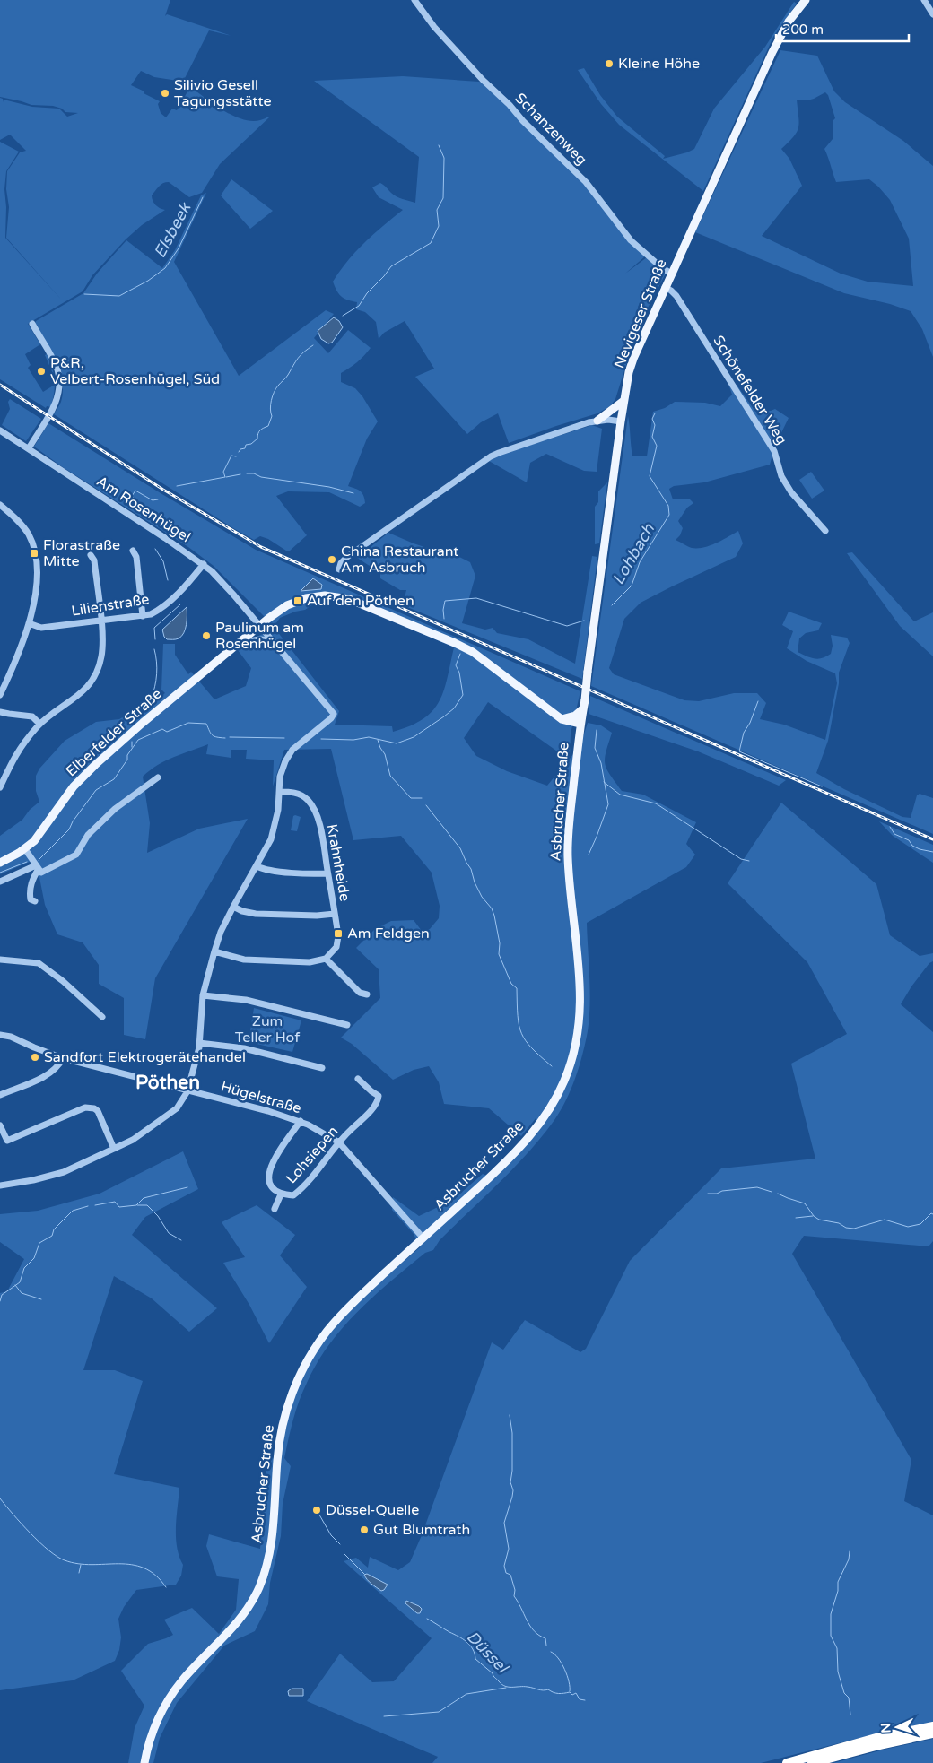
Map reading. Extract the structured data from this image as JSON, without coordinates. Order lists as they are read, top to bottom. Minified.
{"streets":{"main road":["Nevigeser Straße","Elberfelder Straße","Asbrucher Straße"],"street":["Schanzenweg","Schönefelder Weg","Am Rosenhügel","Lilienstraße","Krahnheide","Hügelstraße","Lohsiepen"]},"crossings":[["Schanzenweg","Nevigeser Straße"],["Nevigeser Straße","Schönefelder Weg"],["Nevigeser Straße","Asbrucher Straße"],["Am Rosenhügel","Lilienstraße"],["Am Rosenhügel","Elberfelder Straße"],["Asbrucher Straße","Hügelstraße"],["Hügelstraße","Lohsiepen"]],"districts":["Pöthen"],"water":["Elsbeek","Lohbach","Düssel"],"parks":["Zum Teller Hof"],"places":{"other":["Kleine Höhe","Silivio Gesell Tagungsstätte","P&R, Velbert-Rosenhügel, Süd","China Restaurant Am Asbruch","Paulinum am Rosenhügel","Sandfort Elektrogerätehandel","Düssel-Quelle","Gut Blumtrath"],"transit":["Florastraße Mitte","Auf den Pöthen","Am Feldgen"]},"scale_bar":"200 m","north":"left"}
